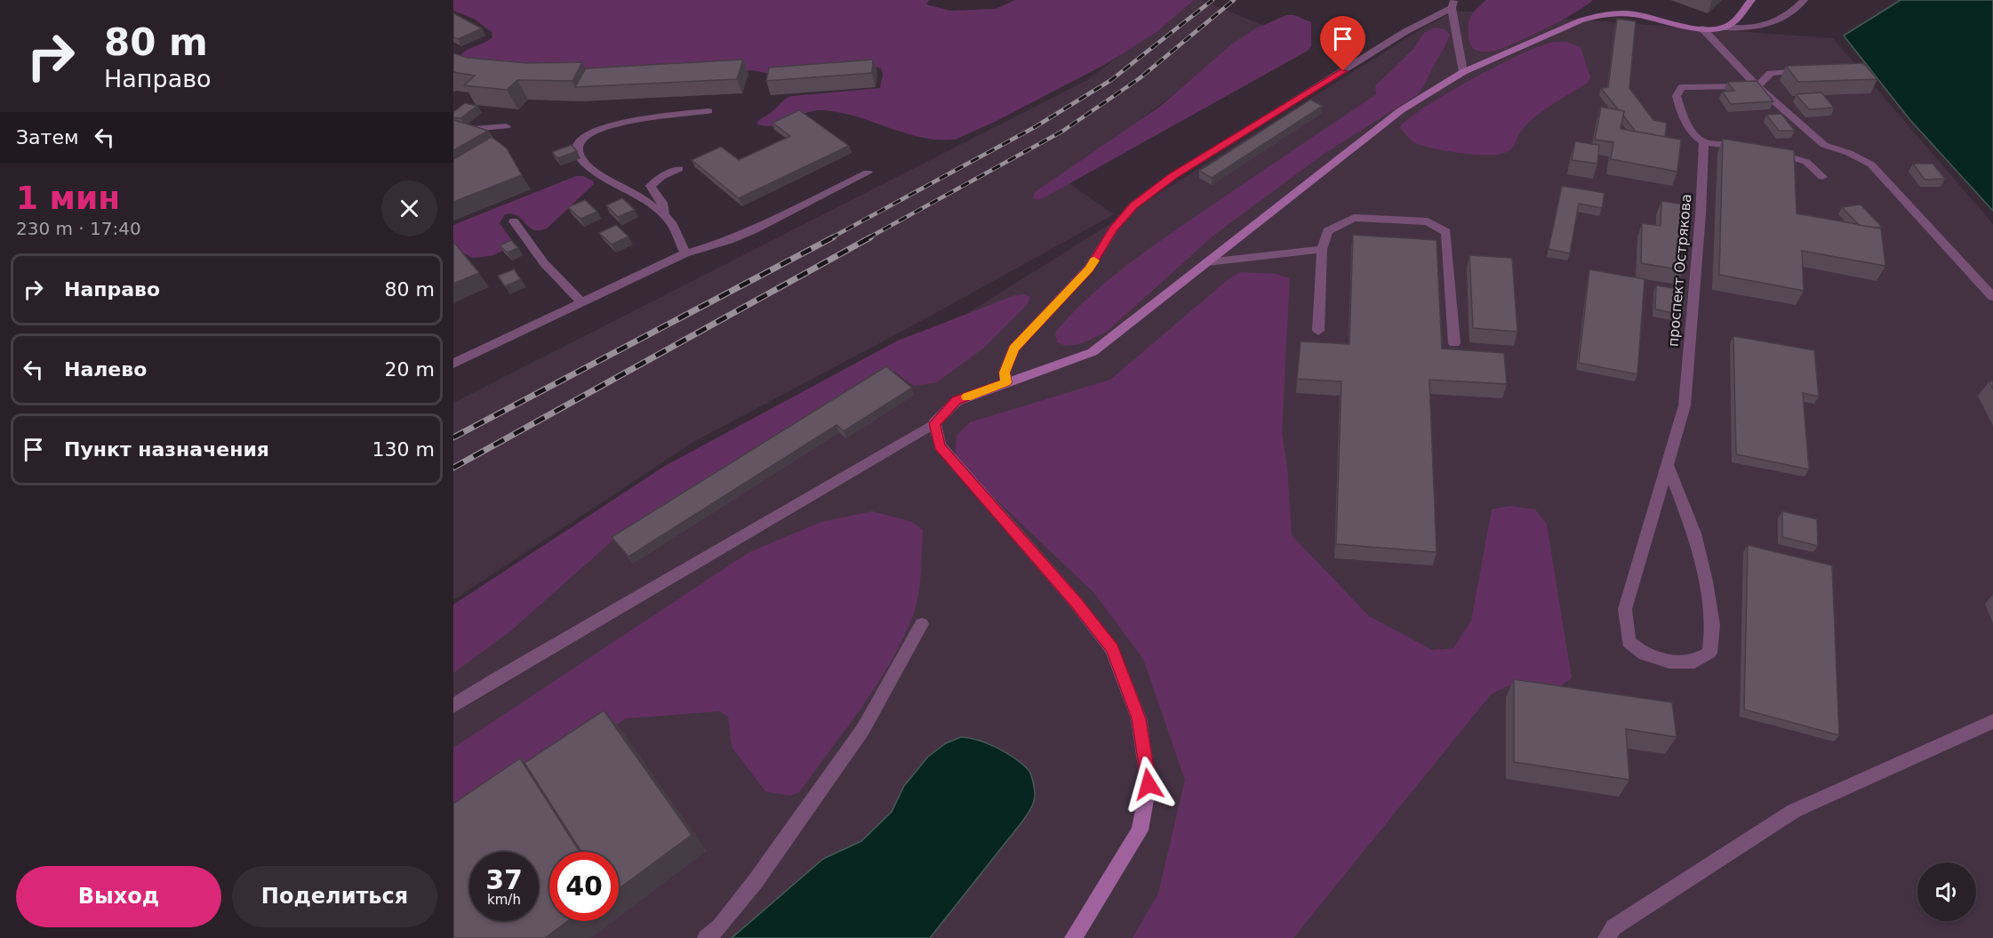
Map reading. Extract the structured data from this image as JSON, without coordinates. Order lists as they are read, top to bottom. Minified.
{"streets":{"lane":["проспект Острякова"]},"page":{"turn":["80 m","Направо"],"then":"Затем","heading":["1 мин","230 m · 17:40"],"list":[{"name":"Направо","value":"80 m"},{"name":"Налево","value":"20 m"},{"name":"Пункт назначения","value":"130 m"}],"speed":"37 km/h","limit":"40","buttons":["Выход","Поделиться"]}}
